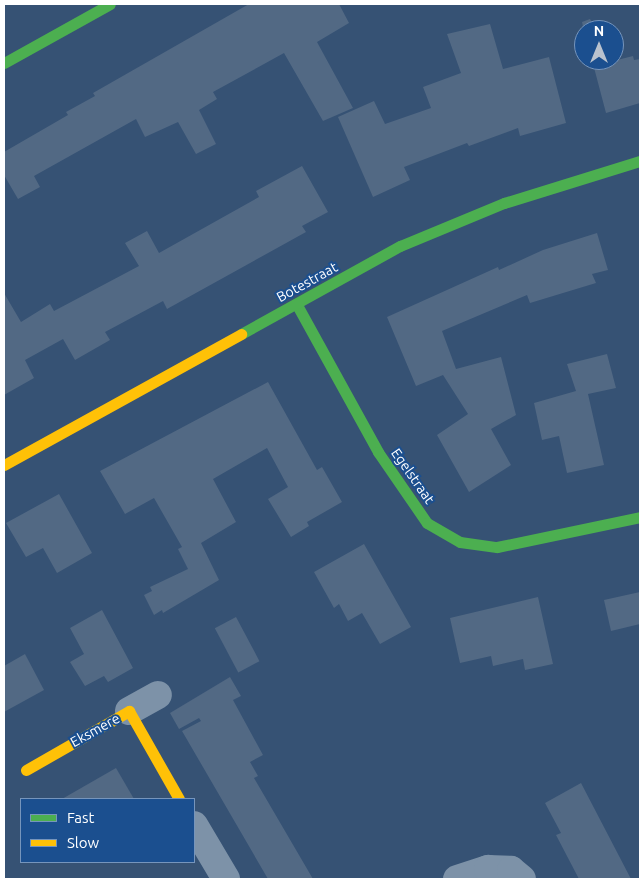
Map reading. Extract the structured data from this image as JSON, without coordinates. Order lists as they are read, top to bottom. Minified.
{"streets":{"street":["Botestraat","Egelstraat","Eksmere"]},"crossings":[["Botestraat","Egelstraat"]],"legend":["Fast","Slow"],"north":"top"}
